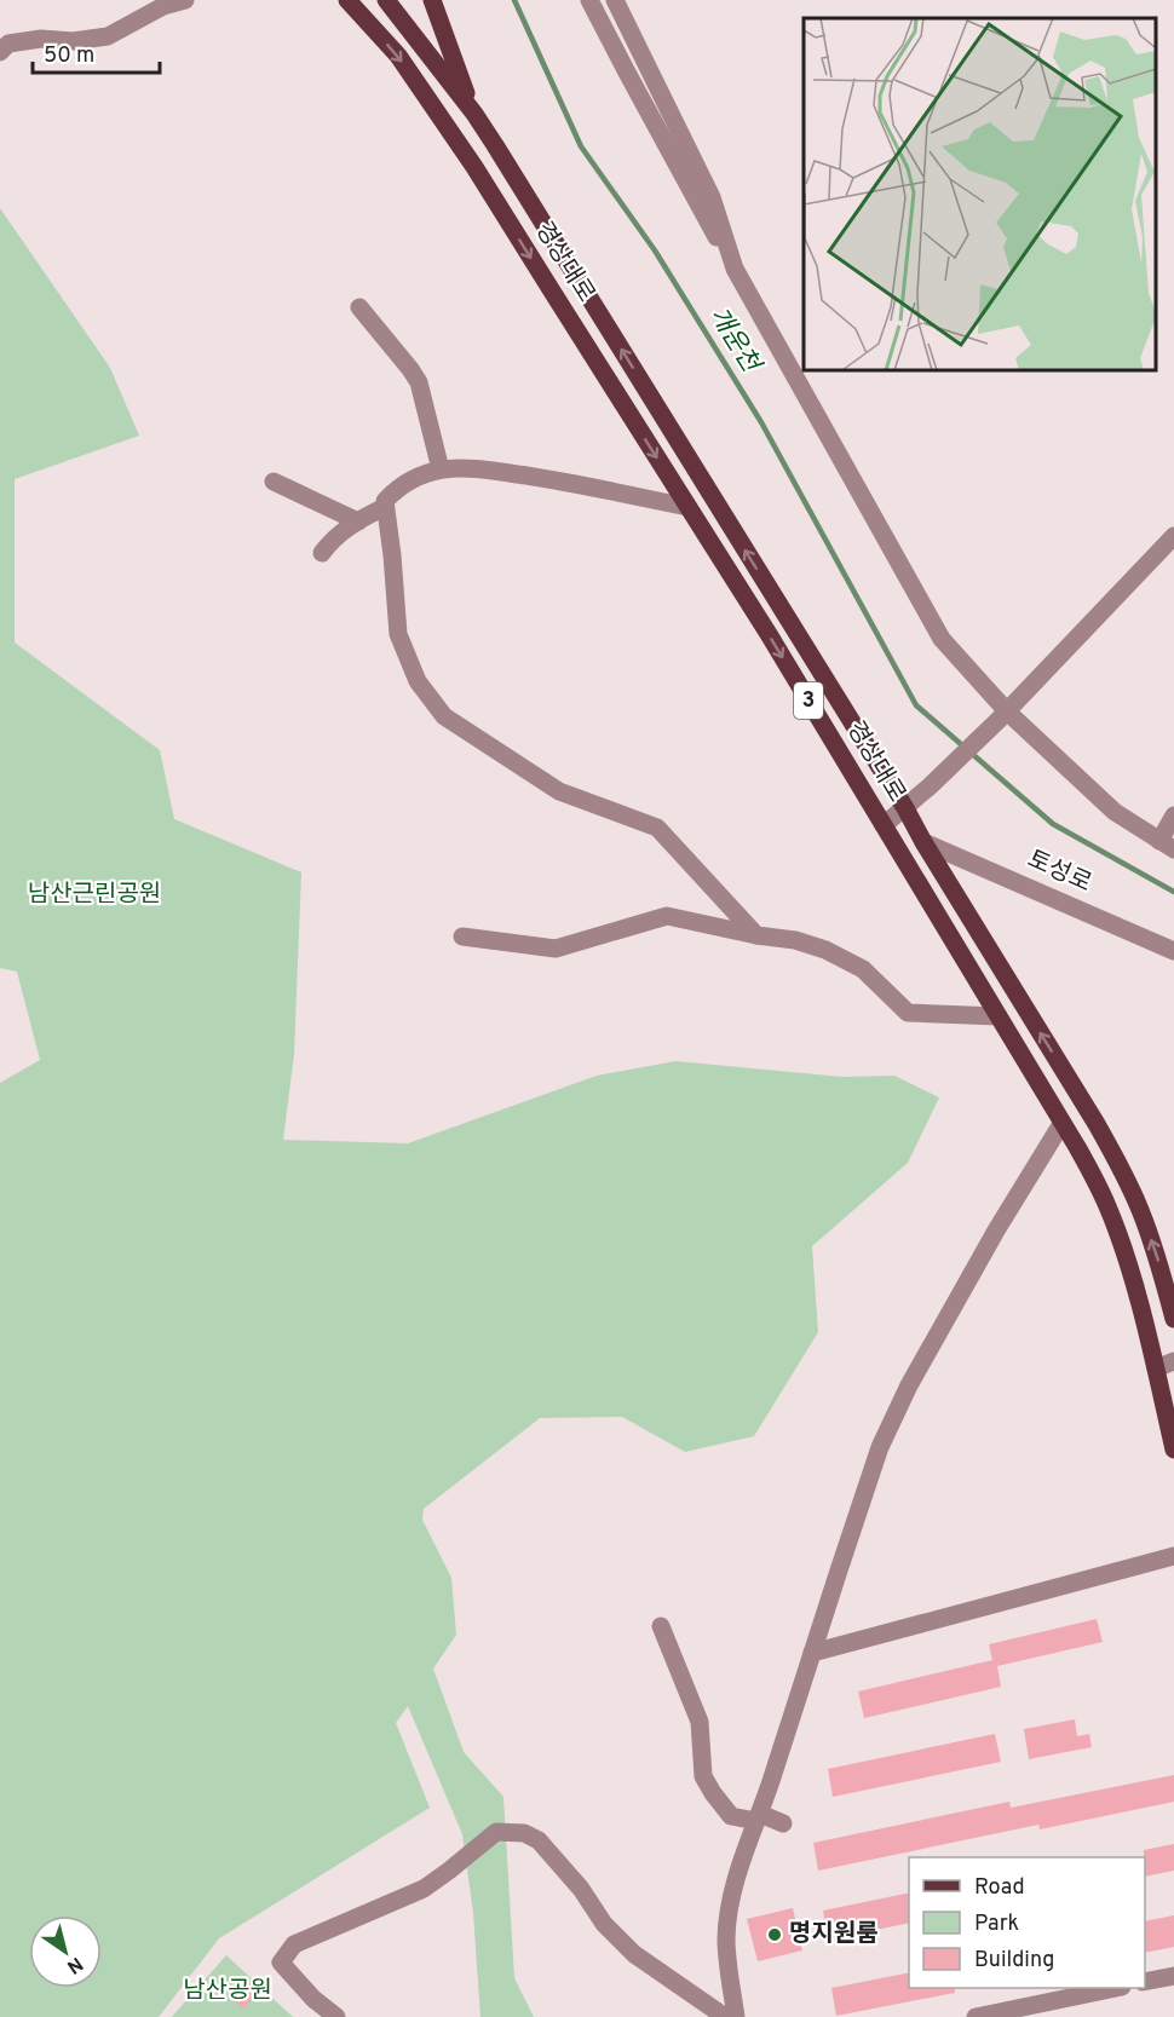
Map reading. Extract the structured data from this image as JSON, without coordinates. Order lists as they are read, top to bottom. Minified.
{"streets":{"main road":["경상대로","3"],"street":["토성로"]},"crossings":[["경상대로","토성로"]],"water":["개운천"],"parks":["남산근린공원","남산공원"],"places":["명지원룸"],"legend":["Road","Park","Building"],"scale_bar":"50 m","north":"bottom right"}
